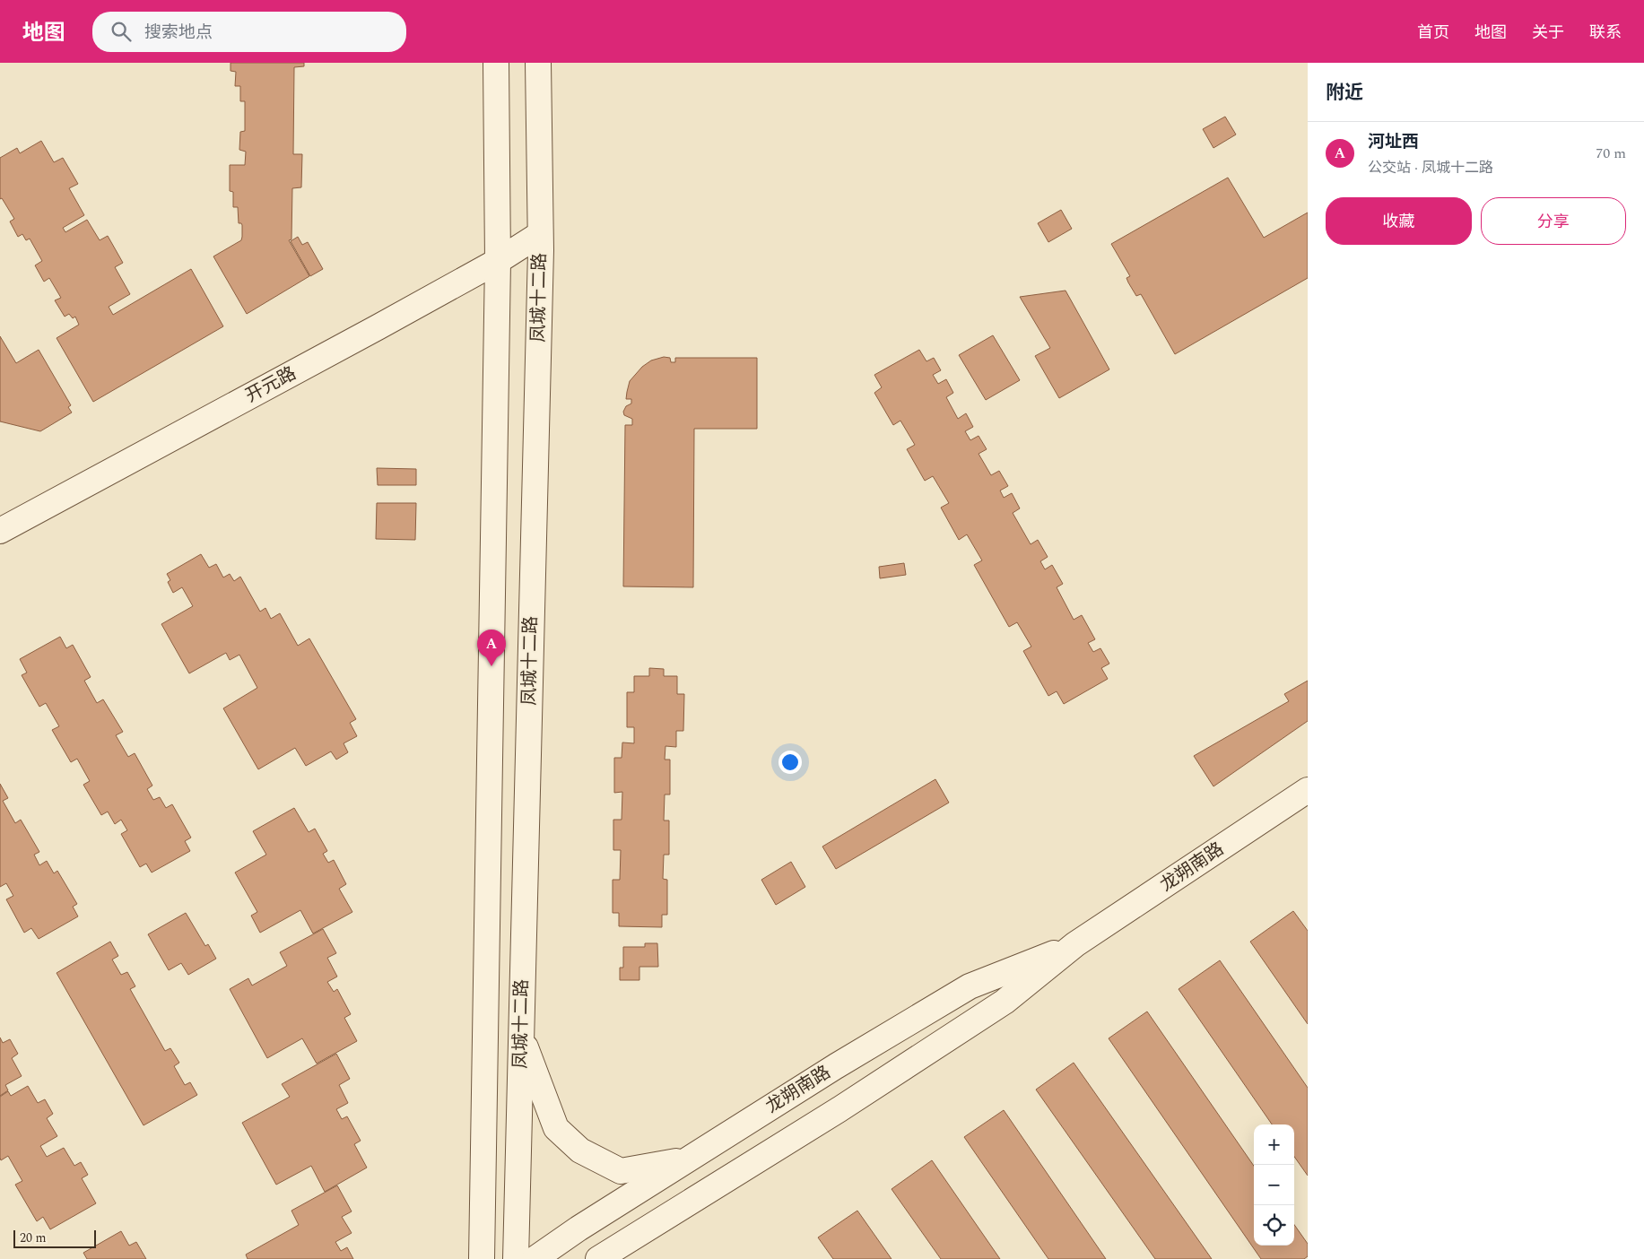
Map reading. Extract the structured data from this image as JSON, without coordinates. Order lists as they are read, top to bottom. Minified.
{"streets":{"street":["凤城十二路","开元路","龙朔南路"]},"crossings":[["凤城十二路","开元路"]],"scale_bar":"20 m","page":{"header":"地图","search":"搜索地点","nav":["首页","地图","关于","联系"],"heading":"附近","list":[{"mark":"A","name":"河址西","note":"公交站 · 凤城十二路","value":"70 m"}],"buttons":["收藏","分享"],"pins":"A","map_buttons":["+","−"],"scale":"20 m"}}
